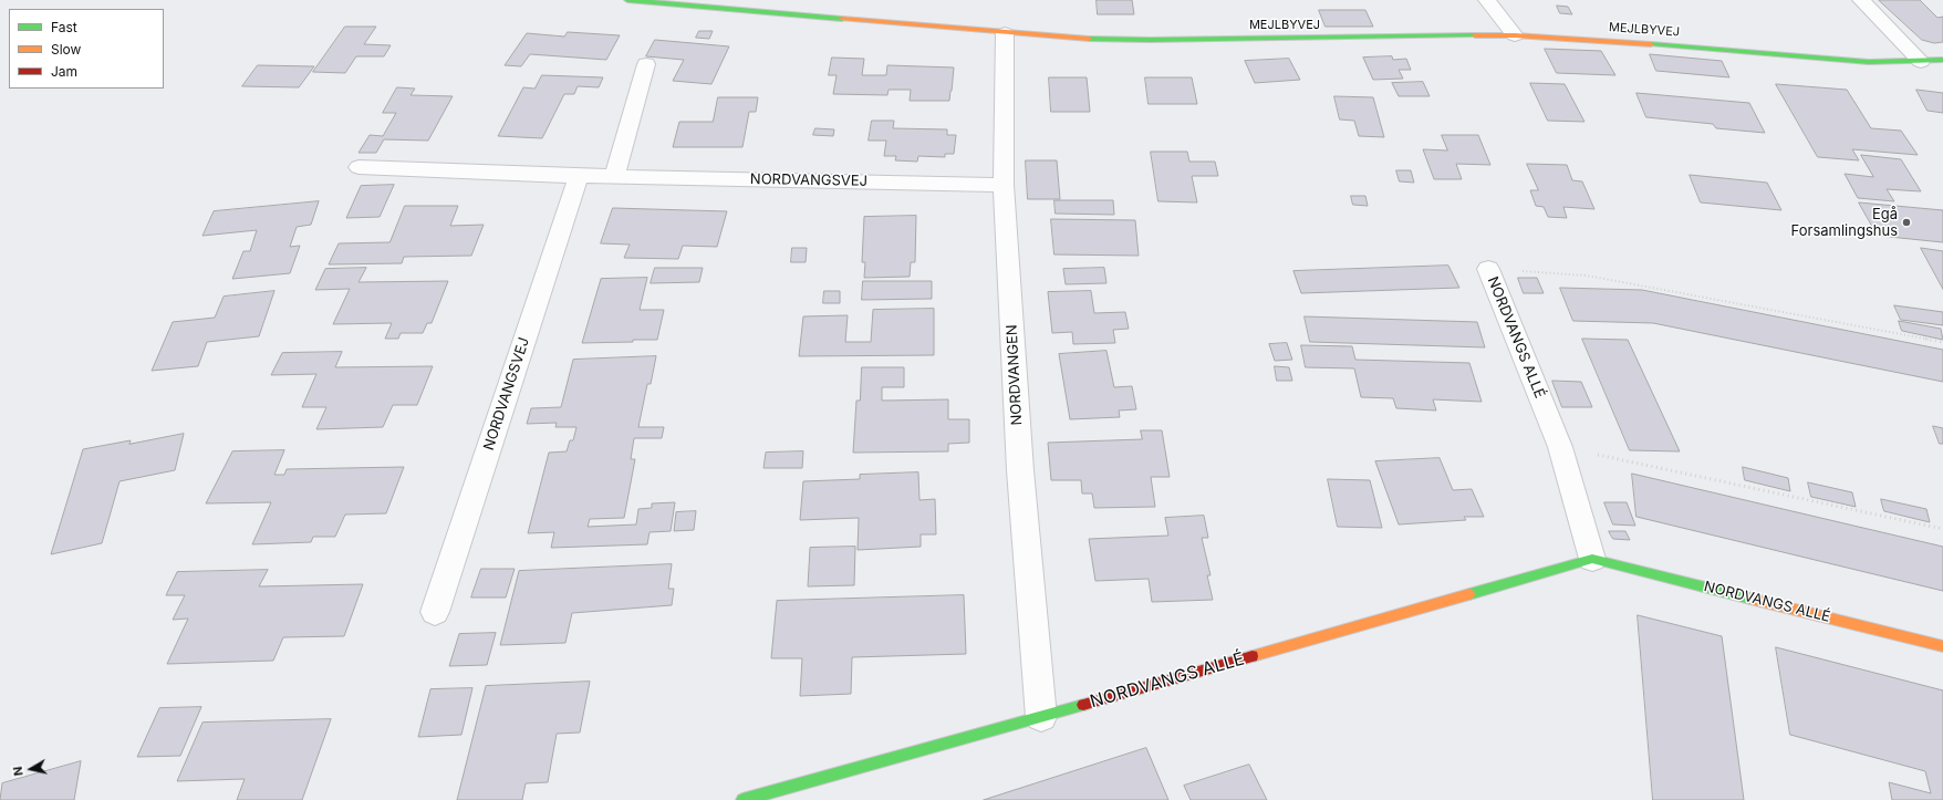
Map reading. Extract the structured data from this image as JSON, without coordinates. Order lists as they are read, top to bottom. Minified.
{"streets":{"street":["MEJLBYVEJ","NORDVANGSVEJ","NORDVANGS ALLÉ","NORDVANGEN"]},"crossings":[["MEJLBYVEJ","NORDVANGEN"],["NORDVANGSVEJ","NORDVANGEN"],["NORDVANGS ALLÉ","NORDVANGEN"]],"places":["Egå Forsamlingshus"],"legend":["Fast","Slow","Jam"],"north":"left"}
